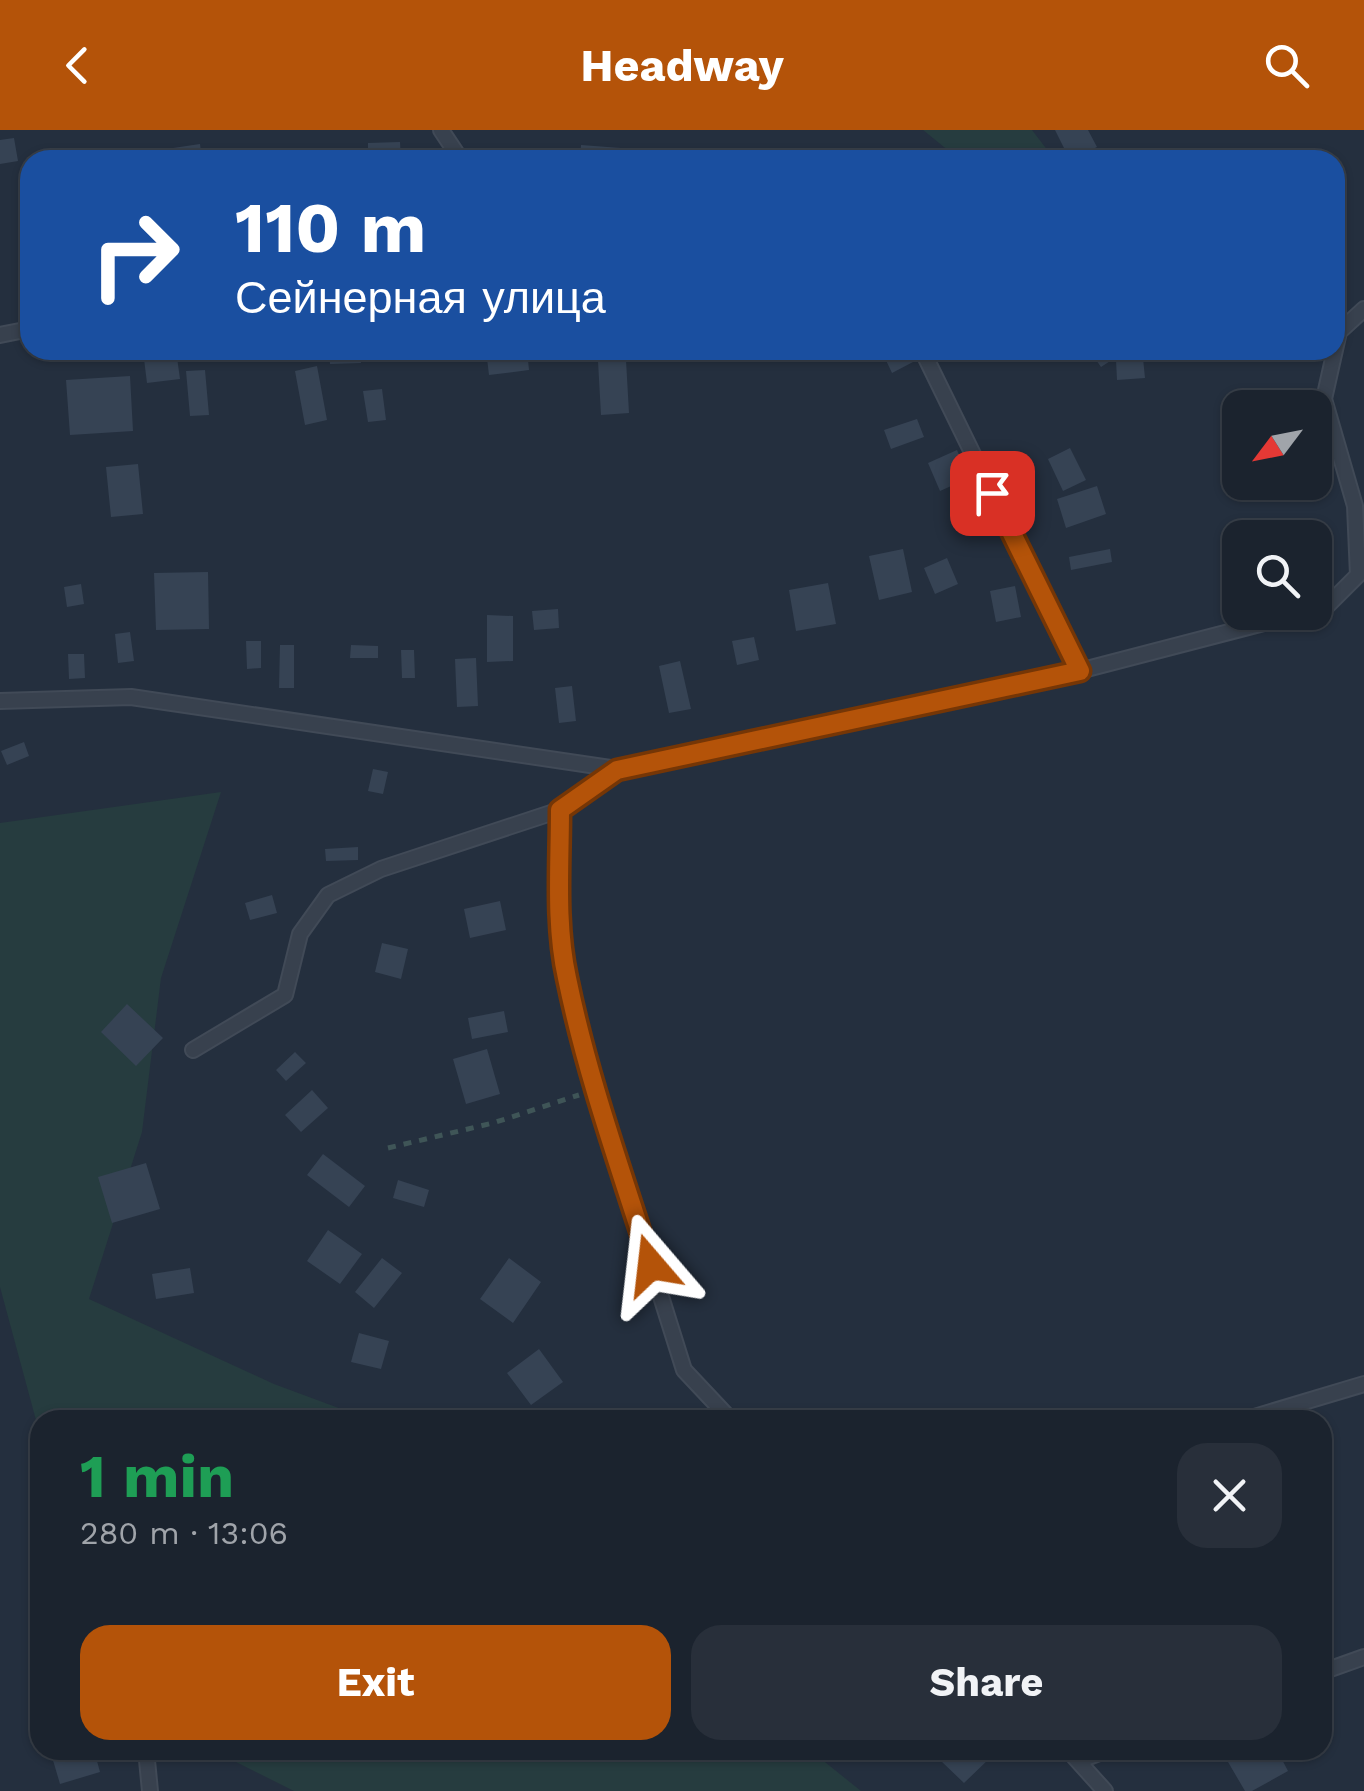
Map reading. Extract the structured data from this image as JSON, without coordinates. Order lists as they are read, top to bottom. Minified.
{"north":"bottom left","page":{"header":"Headway","turn":["110 m","Сейнерная улица"],"heading":["1 min","280 m · 13:06"],"buttons":["Exit","Share"]}}
